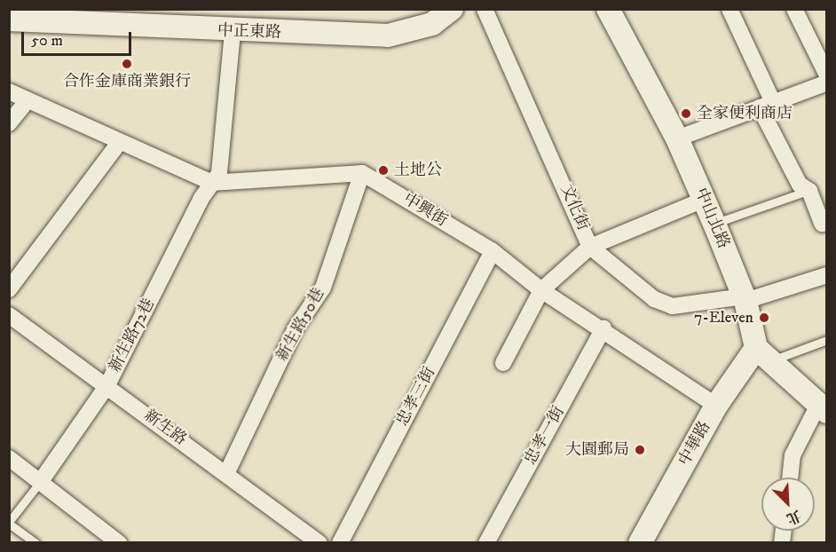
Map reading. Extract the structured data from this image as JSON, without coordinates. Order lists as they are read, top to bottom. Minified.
{"streets":{"main road":["中正東路","中山北路","中華路"],"street":["文化街","中興街","新生路50巷","新生路72巷","忠孝三街","新生路","忠孝一街"]},"crossings":[["中正東路","新生路72巷"],["文化街","中山北路"],["中興街","新生路50巷"],["中興街","忠孝三街"],["中興街","忠孝一街"],["中興街","中華路"],["中山北路","中華路"],["新生路50巷","新生路"],["新生路72巷","新生路"]],"places":["合作金庫商業銀行","全家便利商店","土地公","7-Eleven","大園郵局"],"scale_bar":"50 m","north":"bottom right"}
